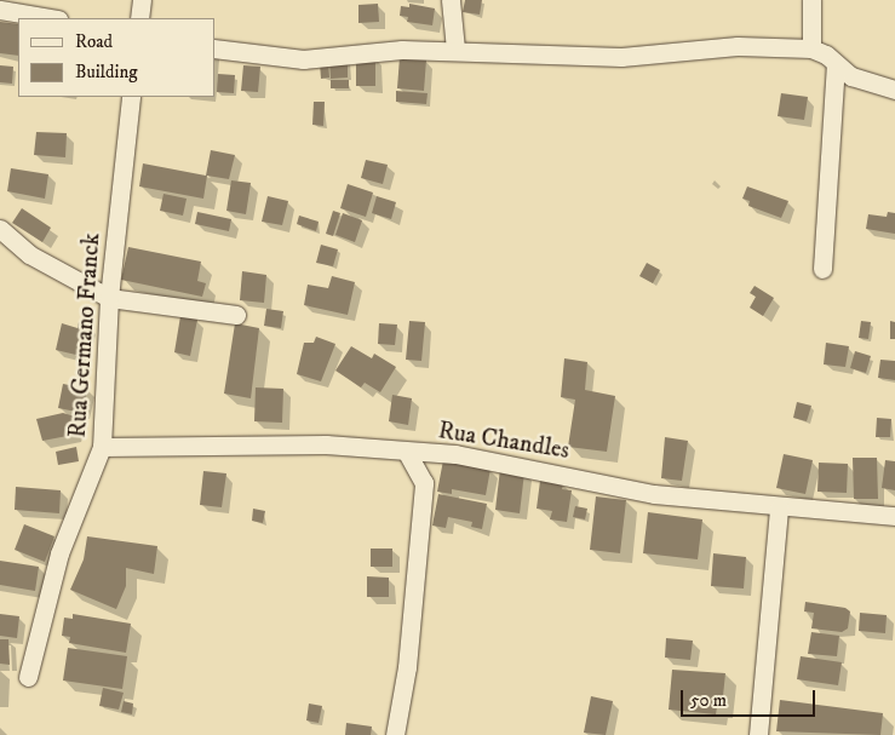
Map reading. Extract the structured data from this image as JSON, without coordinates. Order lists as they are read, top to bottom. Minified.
{"streets":{"street":["Rua Germano Franck","Rua Chandles"]},"crossings":[["Rua Germano Franck","Rua Chandles"]],"legend":["Road","Building"],"scale_bar":"50 m"}
